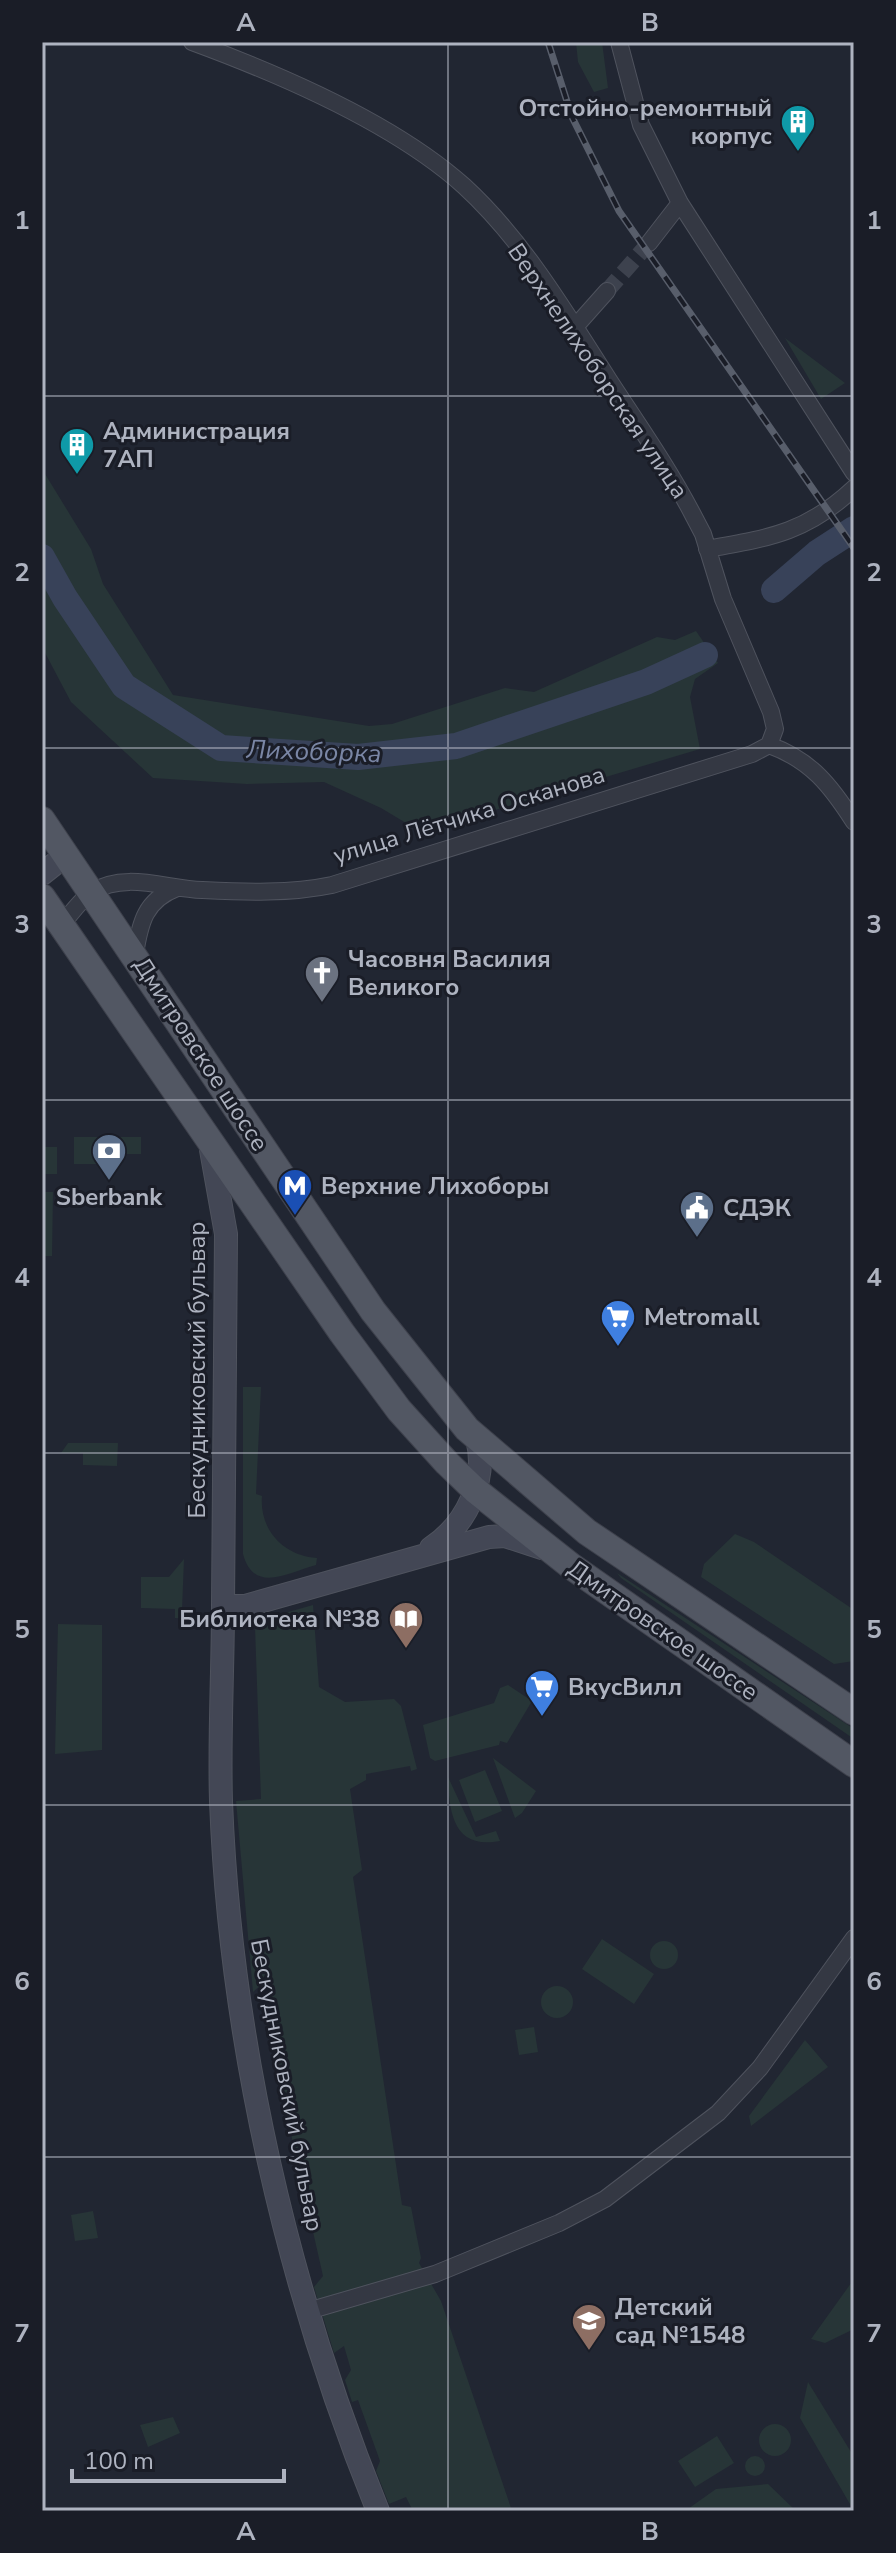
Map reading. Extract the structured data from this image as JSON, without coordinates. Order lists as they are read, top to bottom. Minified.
{"streets":{"main road":["Дмитровское шоссе"],"street":["Верхнелихоборская улица","улица Лётчика Осканова","Бескудниковский бульвар"]},"crossings":[["Верхнелихоборская улица","улица Лётчика Осканова"],["улица Лётчика Осканова","Дмитровское шоссе"],["Дмитровское шоссе","Бескудниковский бульвар"]],"water":["Лихоборка"],"places":{"building":["Отстойно-ремонтный корпус","Администрация 7АП"],"church":["Часовня Василия Великого"],"bank":["Sberbank"],"metro station":["Верхние Лихоборы"],"public building":["СДЭК"],"supermarket":["Metromall","ВкусВилл"],"library":["Библиотека №38"],"school or university":["Детский сад №1548"]},"scale_bar":"100 m","grid":{"columns":["A","B"],"rows":["1","2","3","4","5","6","7"]}}
